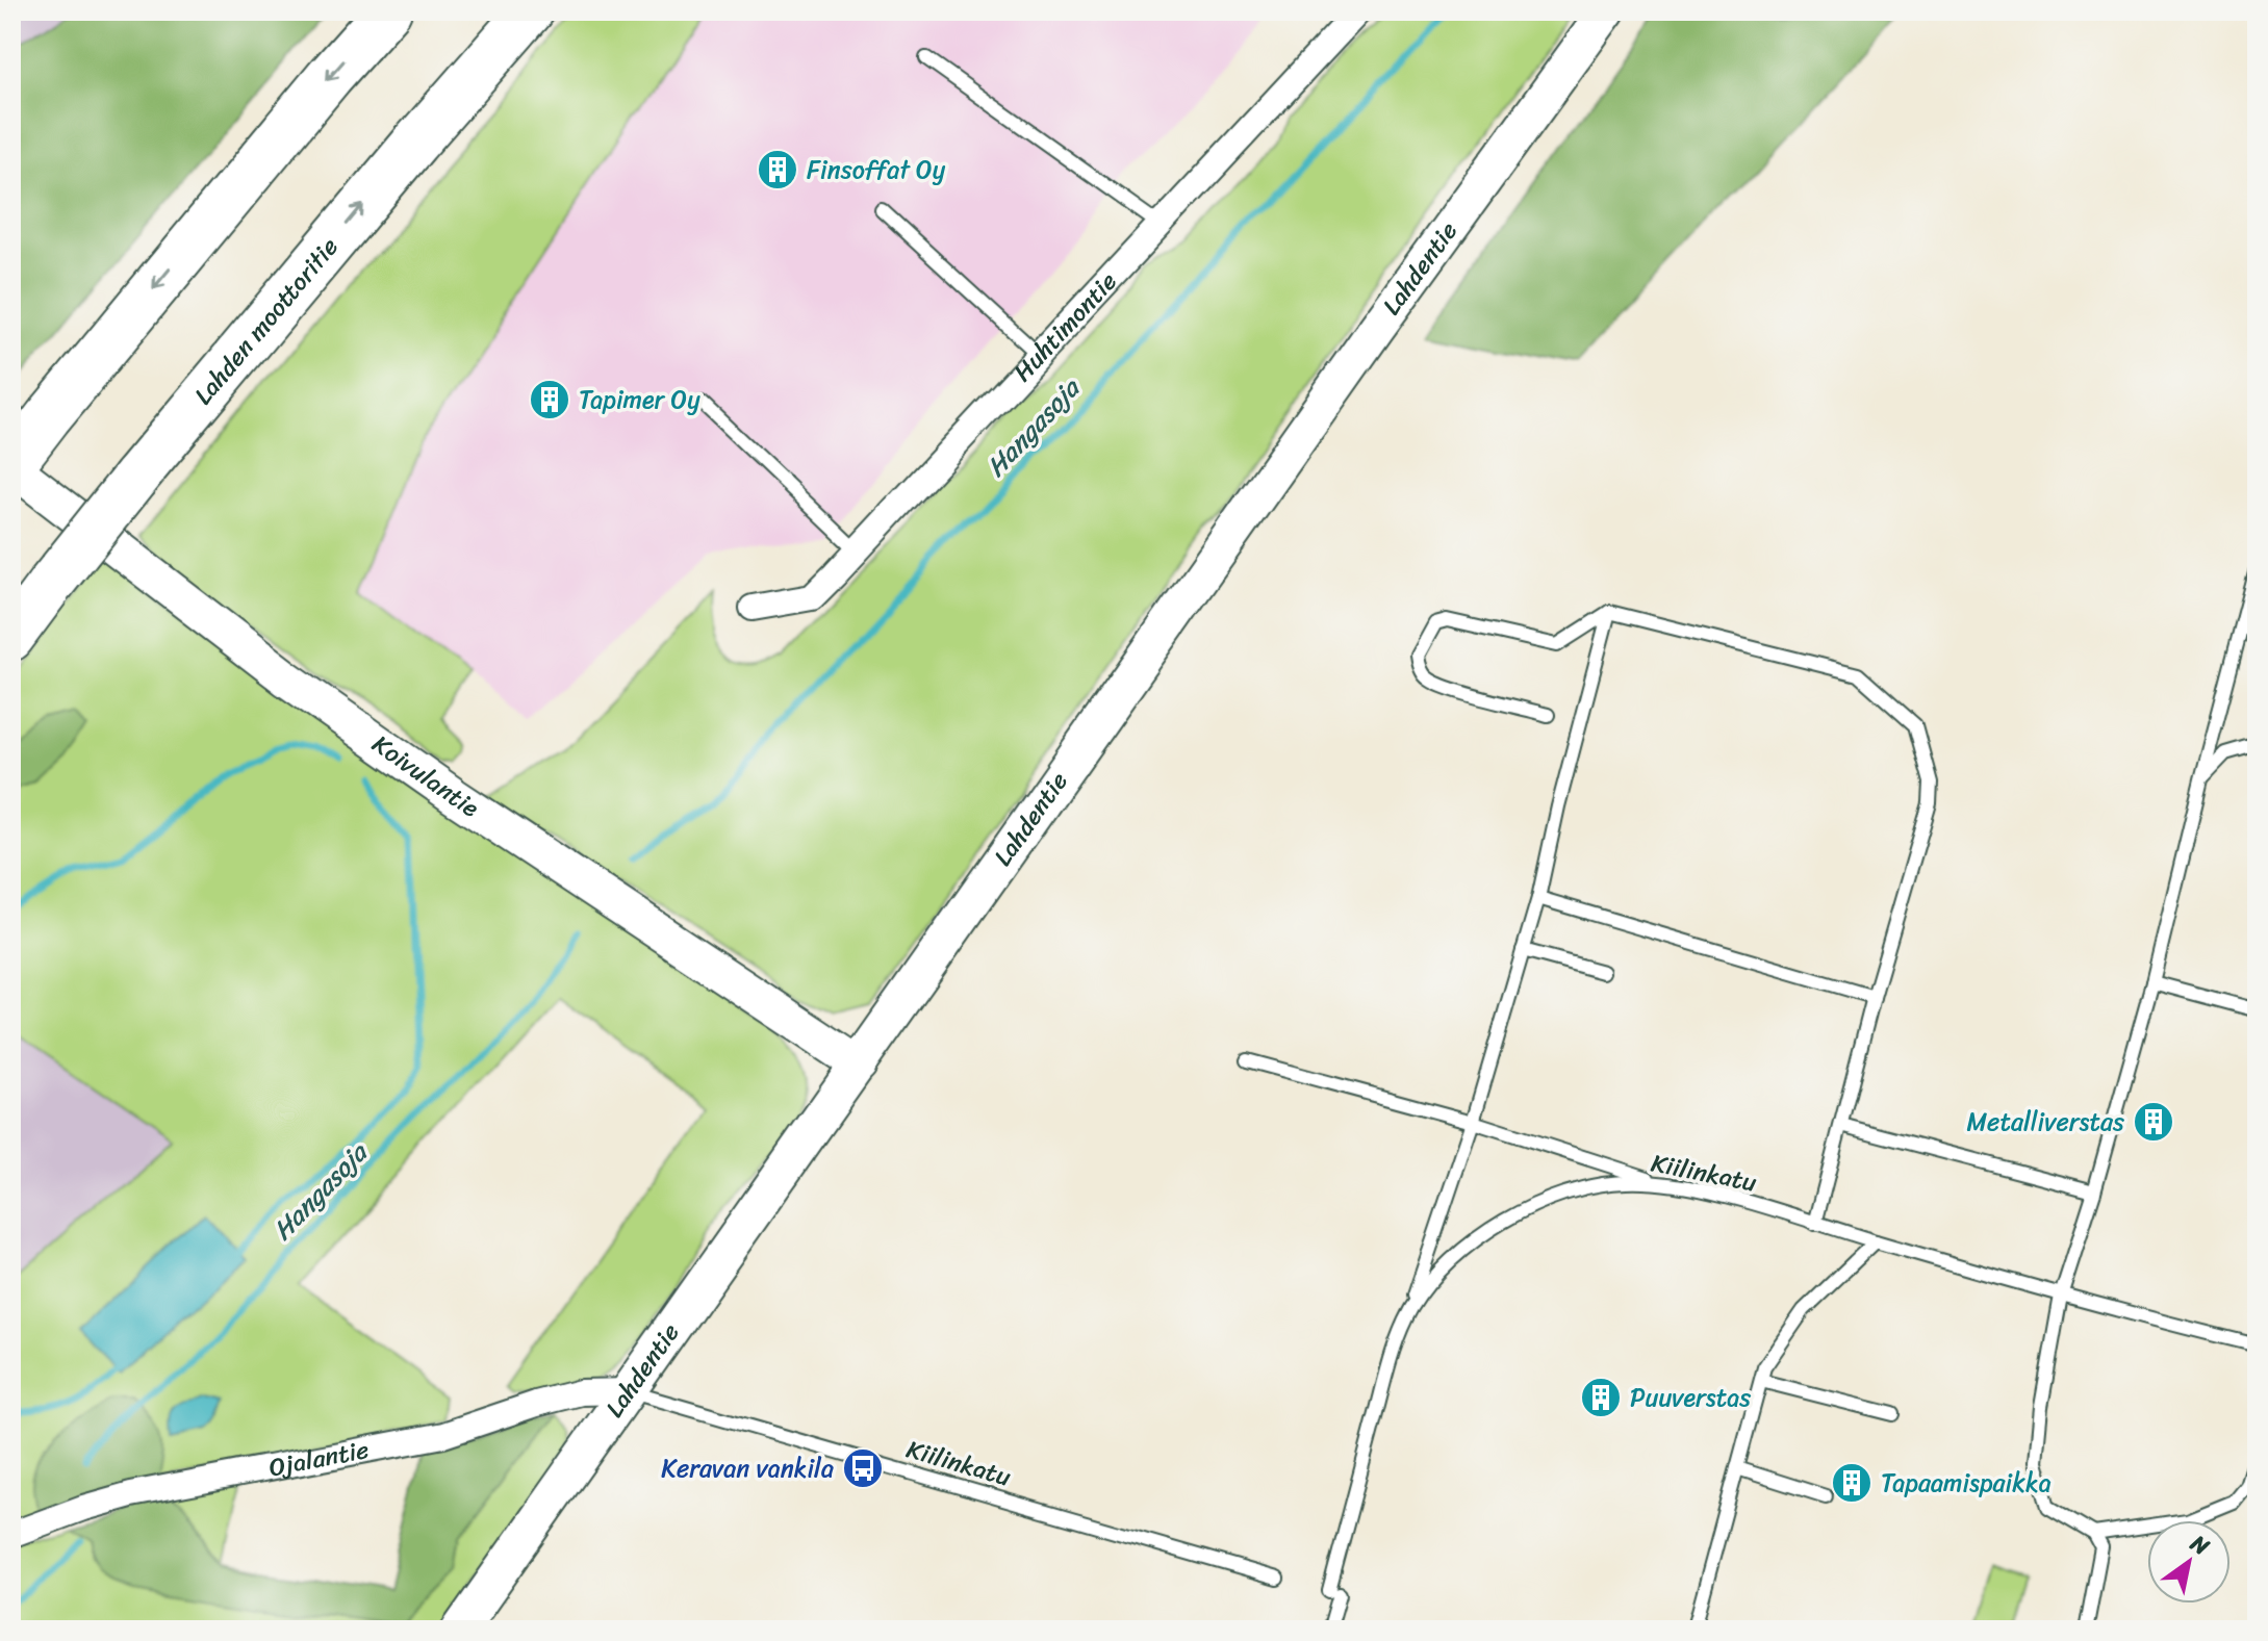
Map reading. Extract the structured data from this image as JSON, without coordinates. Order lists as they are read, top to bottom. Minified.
{"streets":{"highway":["Lahden moottoritie"],"main road":["Lahdentie","Koivulantie"],"street":["Huhtimontie","Ojalantie"],"lane":["Kiilinkatu"]},"crossings":[["Lahdentie","Koivulantie"],["Lahdentie","Kiilinkatu"],["Lahdentie","Ojalantie"],["Kiilinkatu","Ojalantie"]],"water":["Hangasoja"],"places":{"building":["Finsoffat Oy","Tapimer Oy","Metalliverstas","Puuverstas","Tapaamispaikka"],"bus stop":["Keravan vankila"]},"north":"top right"}
